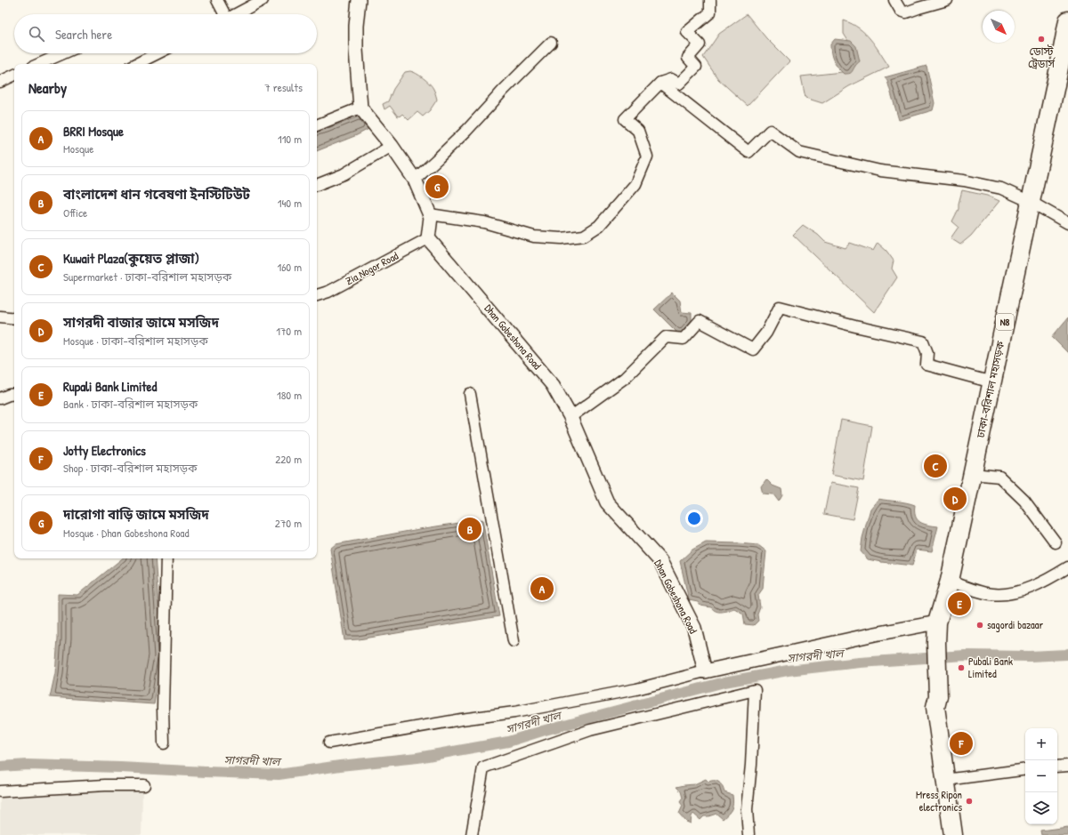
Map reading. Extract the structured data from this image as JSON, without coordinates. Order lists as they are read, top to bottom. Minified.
{"streets":{"highway":["N8","ঢাকা-বরিশাল মহাসড়ক"],"street":["Zia Nogor Road","Dhan Gobeshona Road"]},"crossings":[["Zia Nogor Road","Dhan Gobeshona Road"]],"water":["সাগরদী খাল"],"places":["ডোস্ট ট্রেডার্স","sagordi bazaar","Pubali Bank Limited","Mress Ripon electronics"],"north":"bottom right","page":{"search":"Search here","heading":["Nearby","7 results"],"list":[{"mark":"A","name":"BRRI Mosque","note":"Mosque","value":"110 m"},{"mark":"B","name":"বাংলাদেশ ধান গবেষণা ইনস্টিটিউট","note":"Office","value":"140 m"},{"mark":"C","name":"Kuwait Plaza(কুয়েত প্লাজা)","note":"Supermarket · ঢাকা-বরিশাল মহাসড়ক","value":"160 m"},{"mark":"D","name":"সাগরদী বাজার জামে মসজিদ","note":"Mosque · ঢাকা-বরিশাল মহাসড়ক","value":"170 m"},{"mark":"E","name":"Rupali Bank Limited","note":"Bank · ঢাকা-বরিশাল মহাসড়ক","value":"180 m"},{"mark":"F","name":"Jotty Electronics","note":"Shop · ঢাকা-বরিশাল মহাসড়ক","value":"220 m"},{"mark":"G","name":"দারোগা বাড়ি জামে মসজিদ","note":"Mosque · Dhan Gobeshona Road","value":"270 m"}],"pins":["G","C","D","B","A","E","F"],"map_buttons":["+","−"]}}
